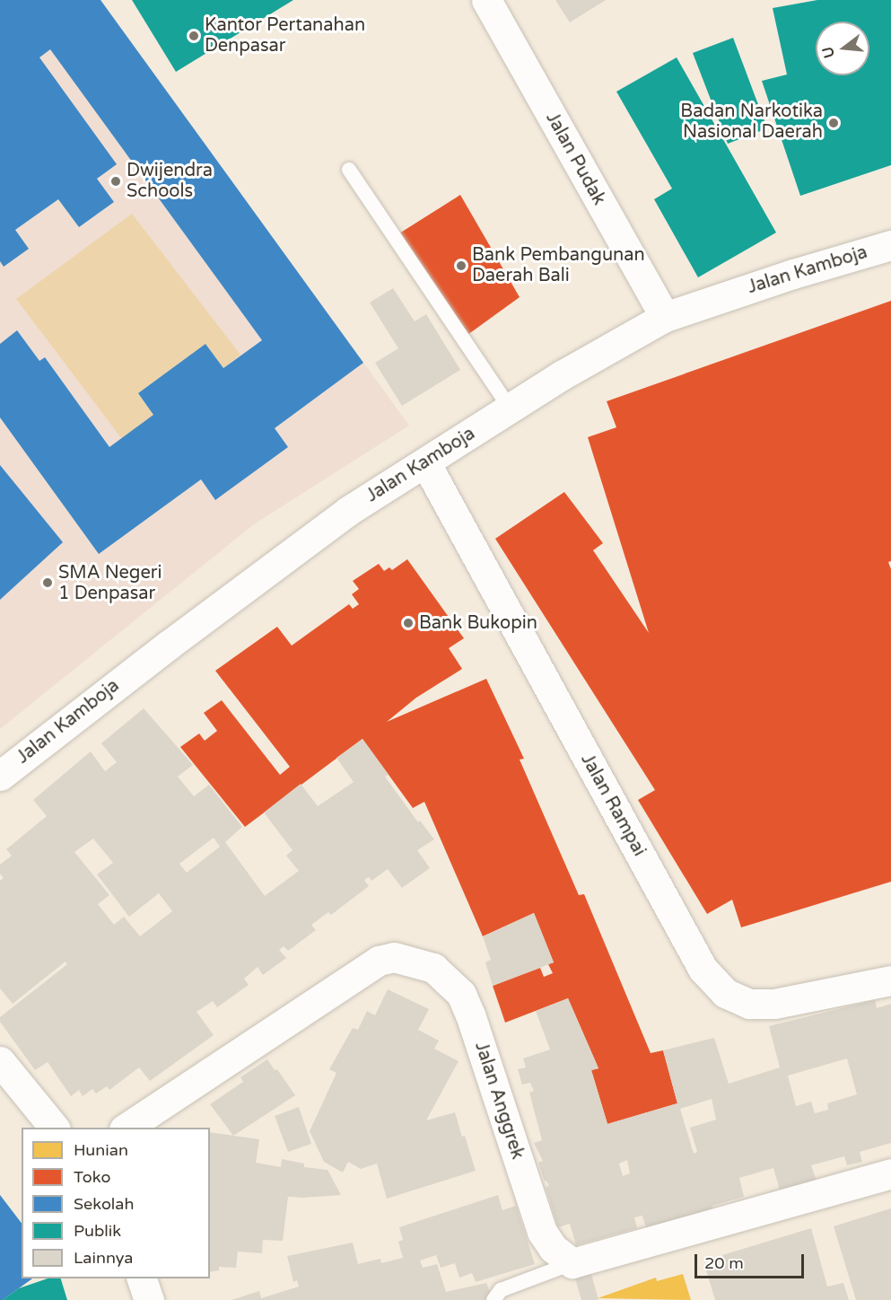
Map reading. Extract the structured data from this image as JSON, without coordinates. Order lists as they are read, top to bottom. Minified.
{"streets":{"street":["Jalan Pudak","Jalan Kamboja","Jalan Rampai","Jalan Anggrek"]},"crossings":[["Jalan Pudak","Jalan Kamboja"],["Jalan Kamboja","Jalan Rampai"]],"places":["Kantor Pertanahan Denpasar","Badan Narkotika Nasional Daerah","Dwijendra Schools","Bank Pembangunan Daerah Bali","SMA Negeri 1 Denpasar","Bank Bukopin"],"legend":["Hunian","Toko","Sekolah","Publik","Lainnya"],"scale_bar":"20 m","north":"left"}
